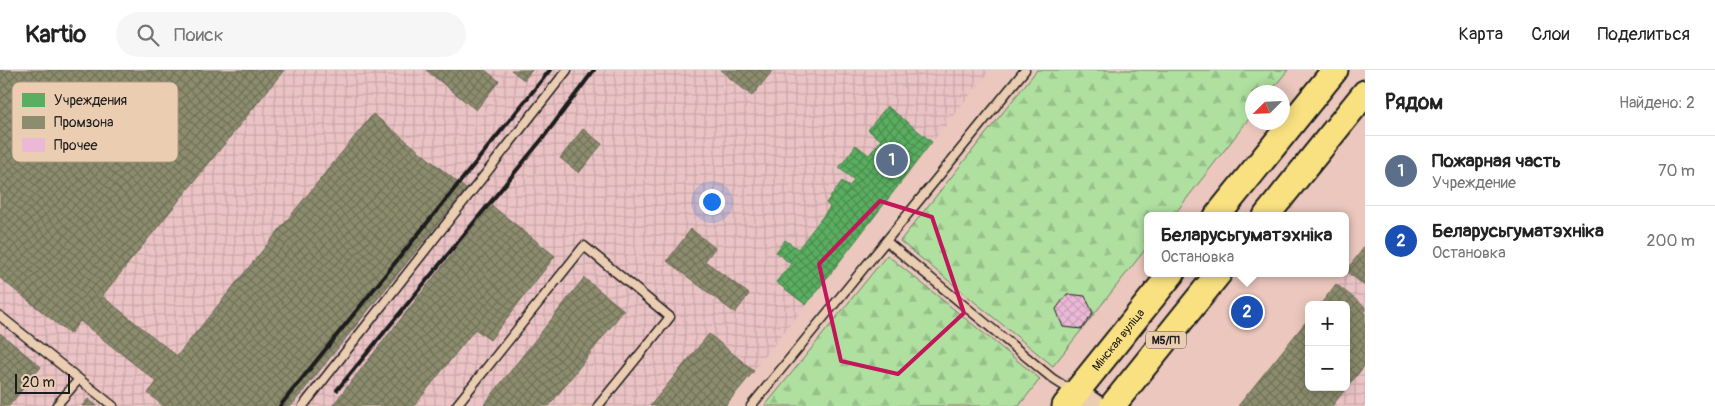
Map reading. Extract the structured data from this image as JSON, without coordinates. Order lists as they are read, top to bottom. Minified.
{"streets":{"main road":["Мінская вуліца","М5/П1"]},"legend":["Учреждения","Промзона","Прочее"],"scale_bar":"20 m","north":"bottom left","page":{"header":"Kartio","search":"Поиск","nav":["Карта","Слои","Поделиться"],"heading":["Рядом","Найдено: 2"],"list":[{"mark":"1","name":"Пожарная часть","note":"Учреждение","value":"70 m"},{"mark":"2","name":"Беларусьгуматэхніка","note":"Остановка","value":"200 m"}],"pins":["1","2"],"popup":["Беларусьгуматэхніка","Остановка"],"map_buttons":["+","−"],"scale":"20 m"}}
